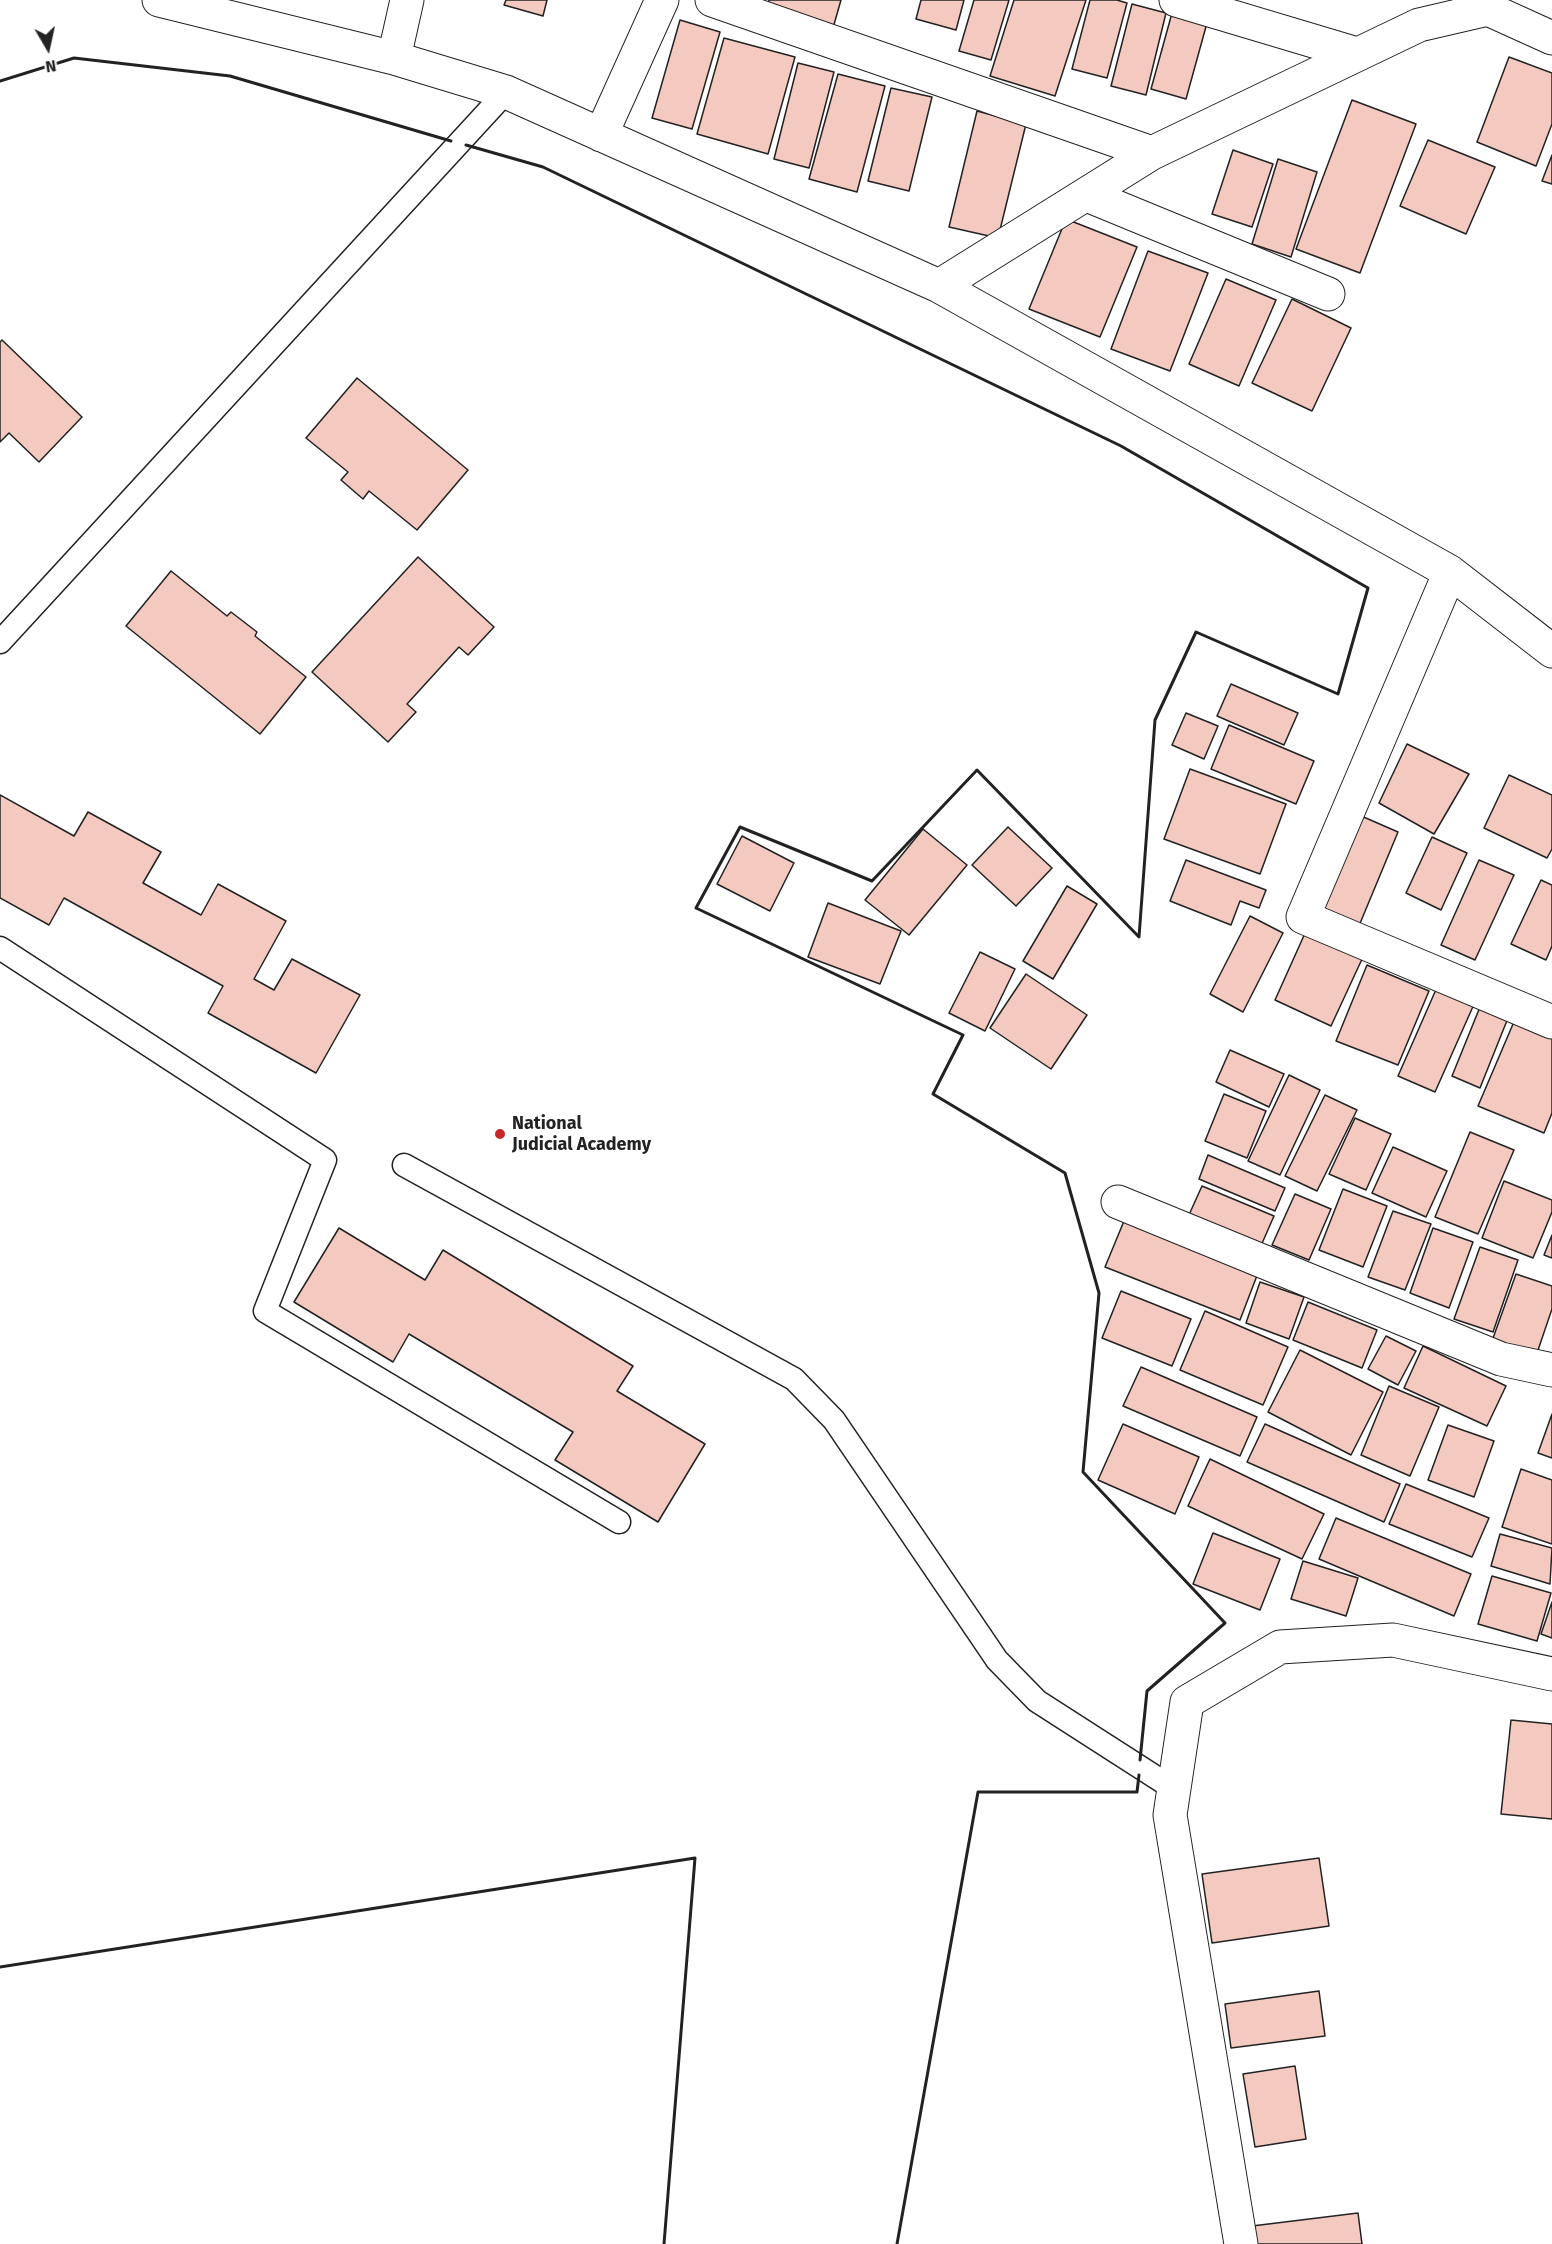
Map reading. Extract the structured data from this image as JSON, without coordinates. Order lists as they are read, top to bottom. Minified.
{"places":["National Judicial Academy"],"north":"bottom"}
